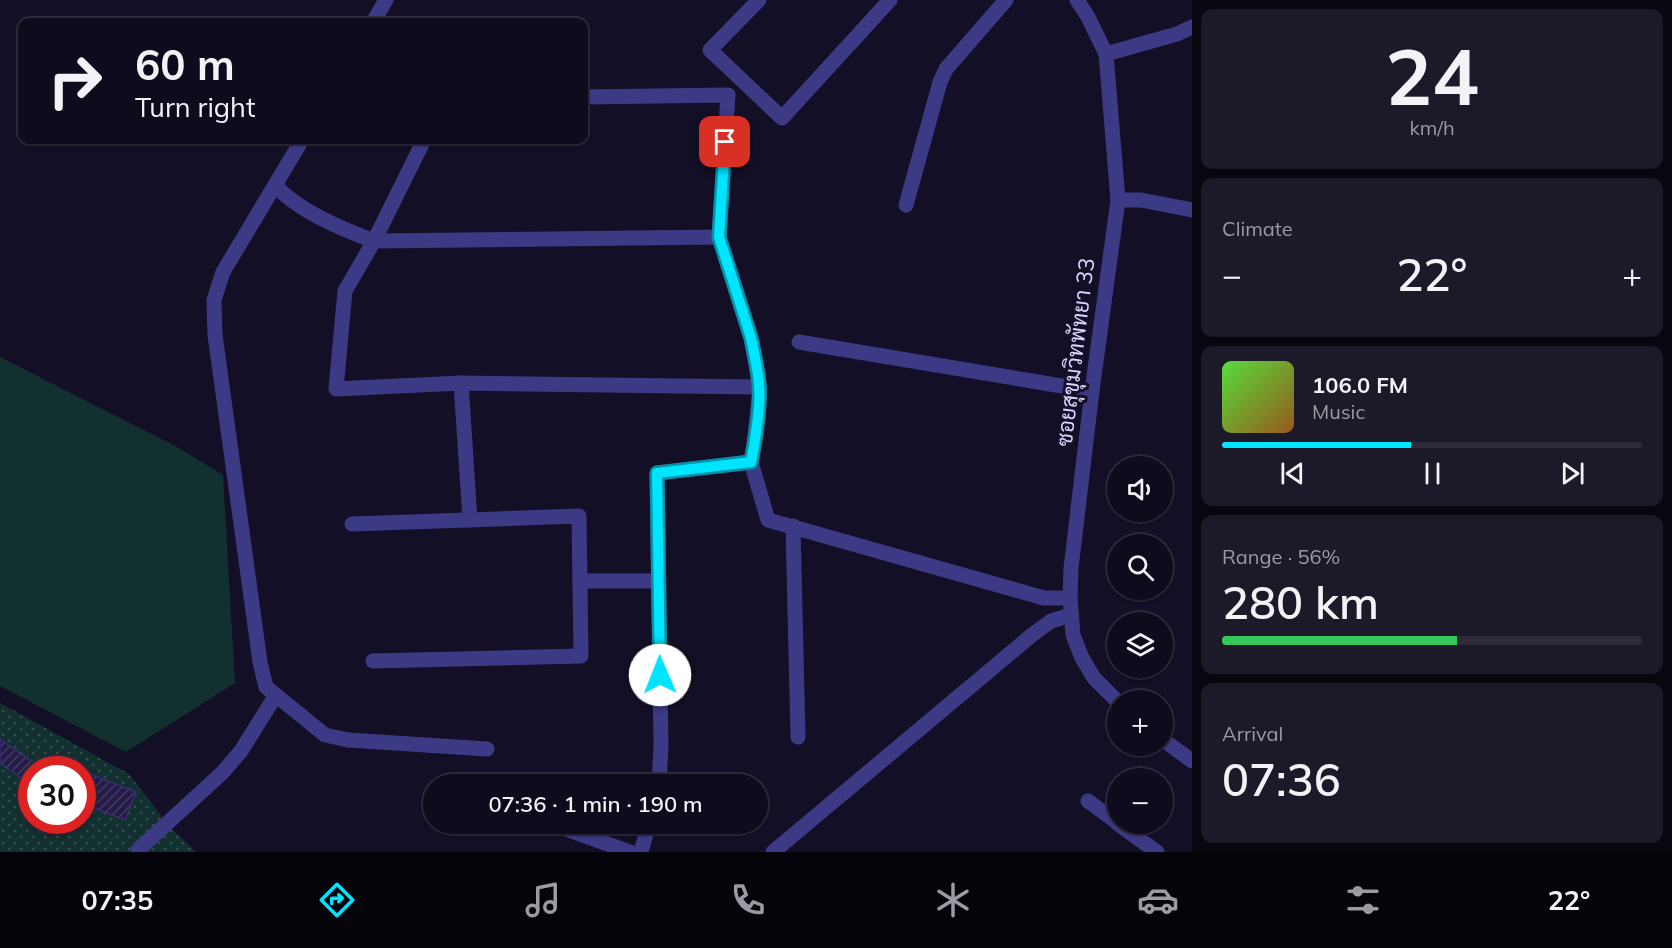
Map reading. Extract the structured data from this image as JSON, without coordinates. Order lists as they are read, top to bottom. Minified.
{"streets":{"street":["ซอยสุขุมวิทพัทยา 33"]},"page":{"tile":[["24","km/h"],"Climate",["Range · 56%","280 km"],["Arrival","07:36"]],"turn":["60 m","Turn right"],"heat":["−","22°","+"],"song":["106.0 FM","Music"],"map_buttons":["+","−"],"limit":"30","trip":"07:36 · 1 min · 190 m","tabs":["07:35","22°"]}}
